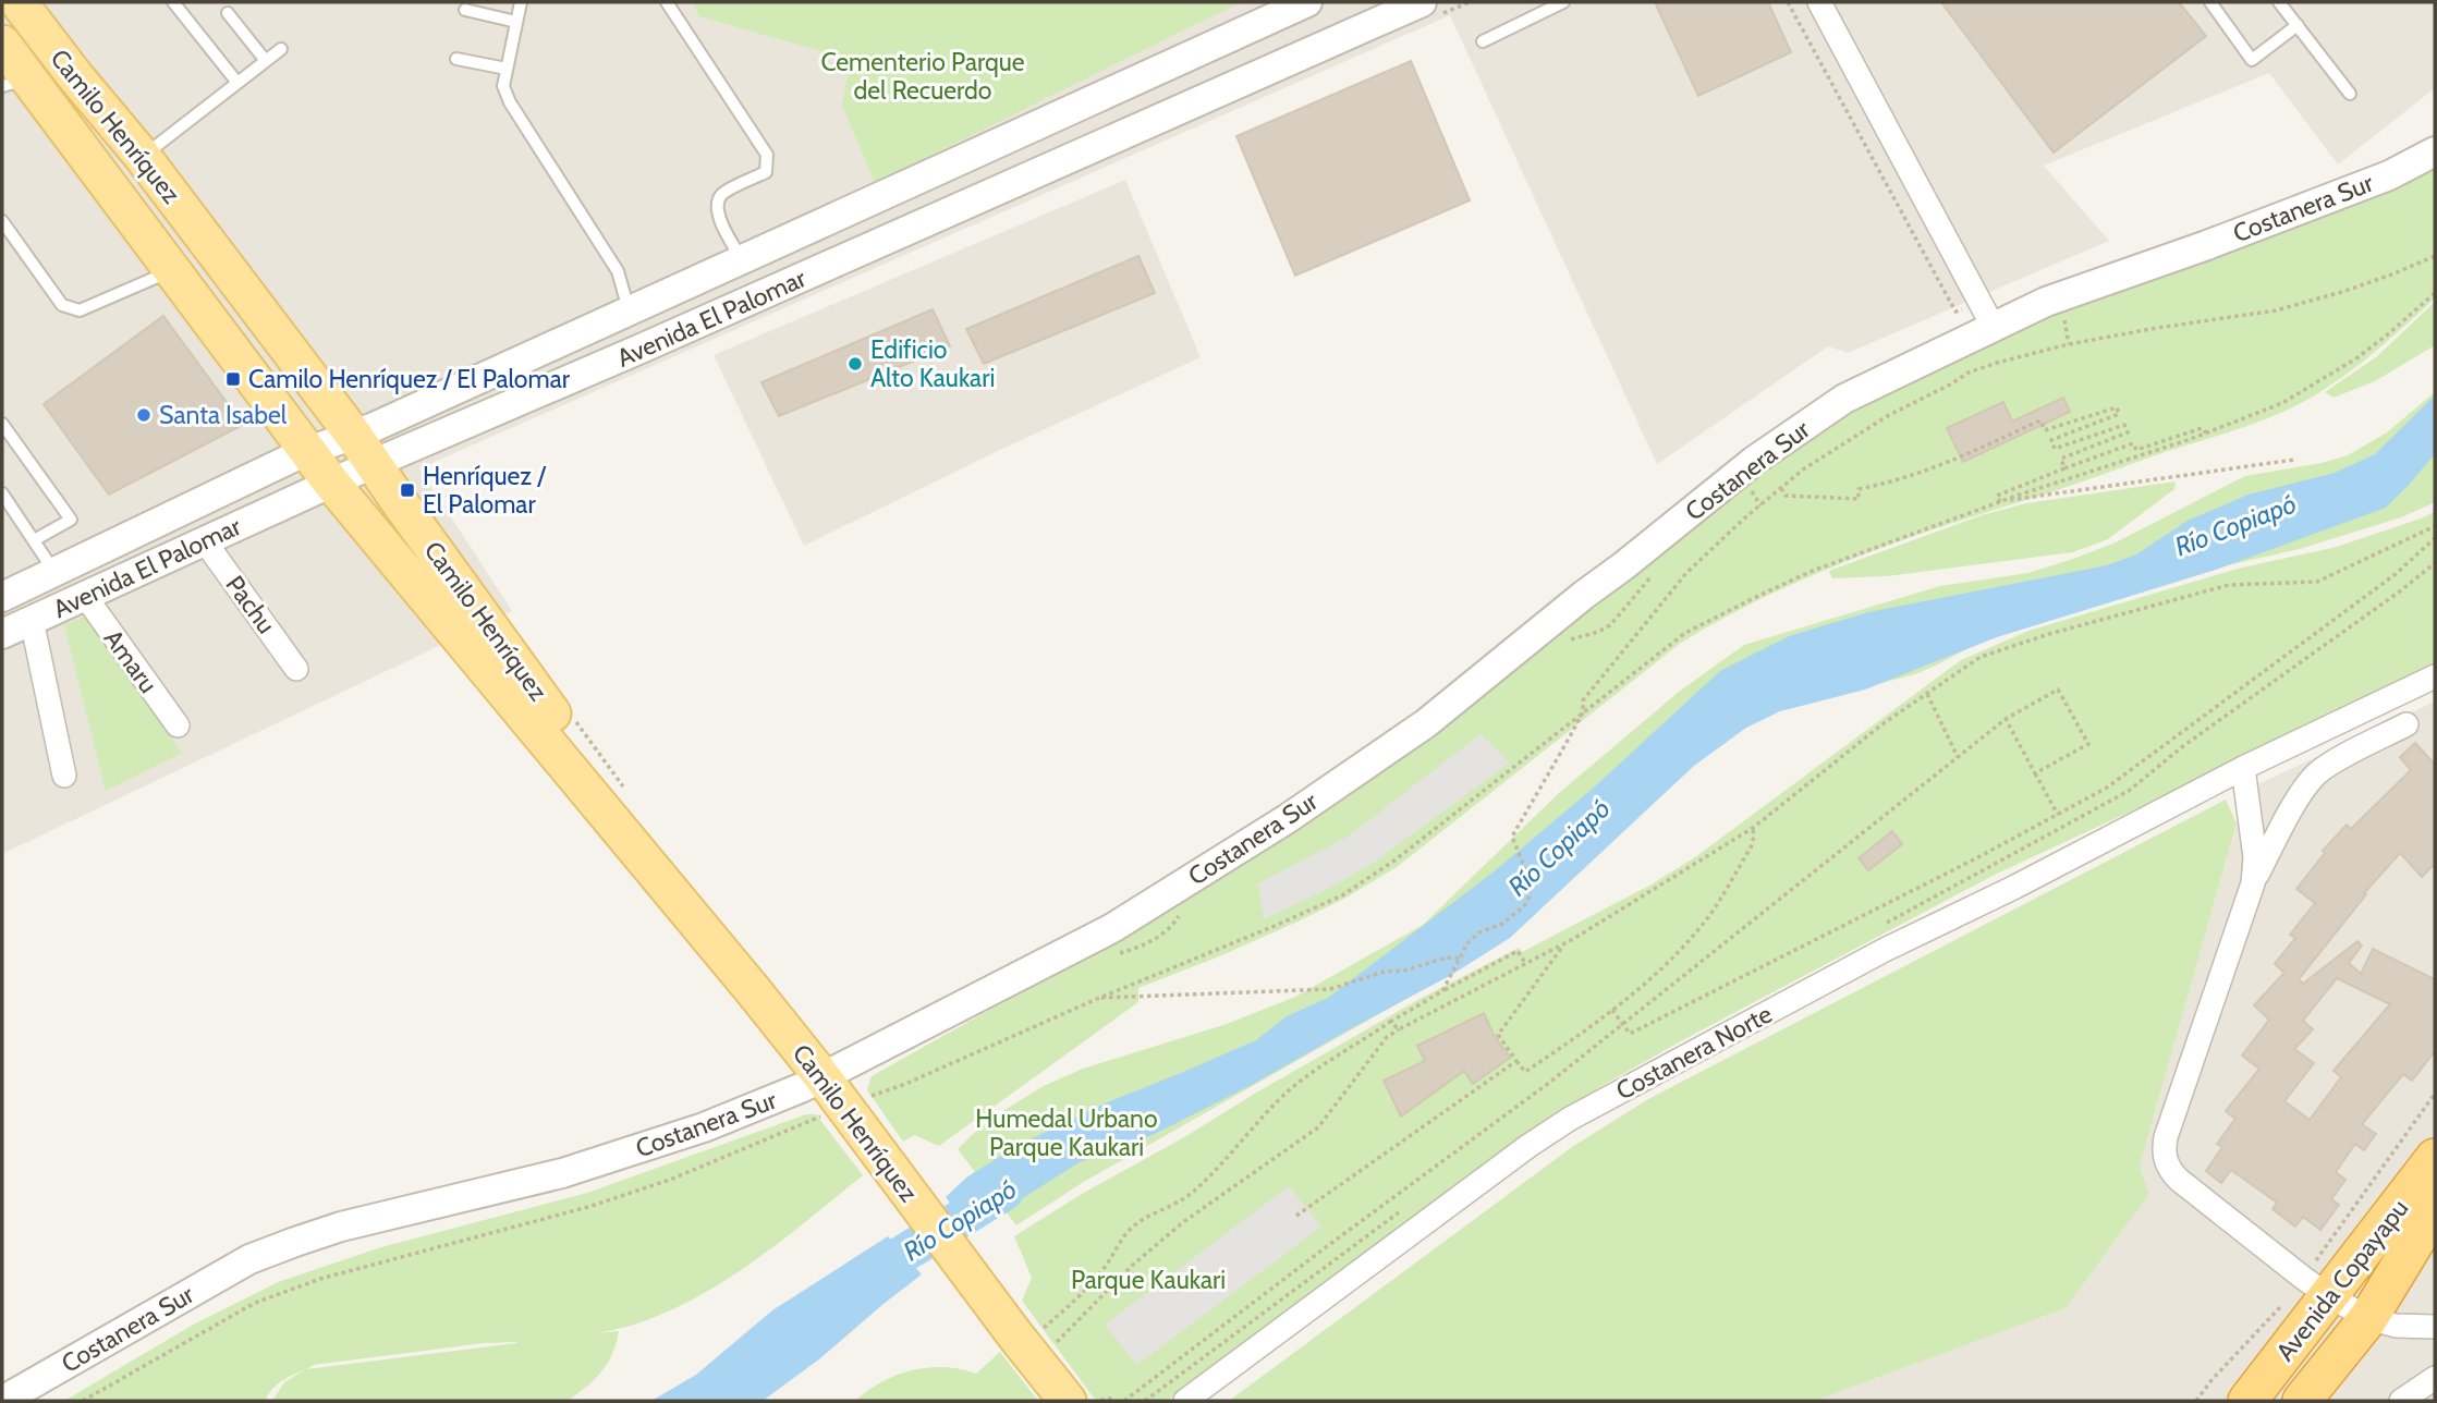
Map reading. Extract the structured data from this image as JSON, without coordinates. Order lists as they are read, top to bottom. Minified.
{"streets":{"highway":["Avenida Copayapu"],"main road":["Camilo Henríquez"],"street":["Costanera Sur","Avenida El Palomar","Pachu","Amaru","Costanera Norte"]},"crossings":[["Camilo Henríquez","Costanera Sur"],["Camilo Henríquez","Avenida El Palomar"],["Avenida El Palomar","Pachu"],["Avenida El Palomar","Amaru"]],"water":["Río Copiapó"],"parks":["Cementerio Parque del Recuerdo","Humedal Urbano Parque Kaukari","Parque Kaukari"],"places":{"other":["Edificio Alto Kaukari","Santa Isabel"],"transit":["Camilo Henríquez / El Palomar","Henríquez / El Palomar"]}}
